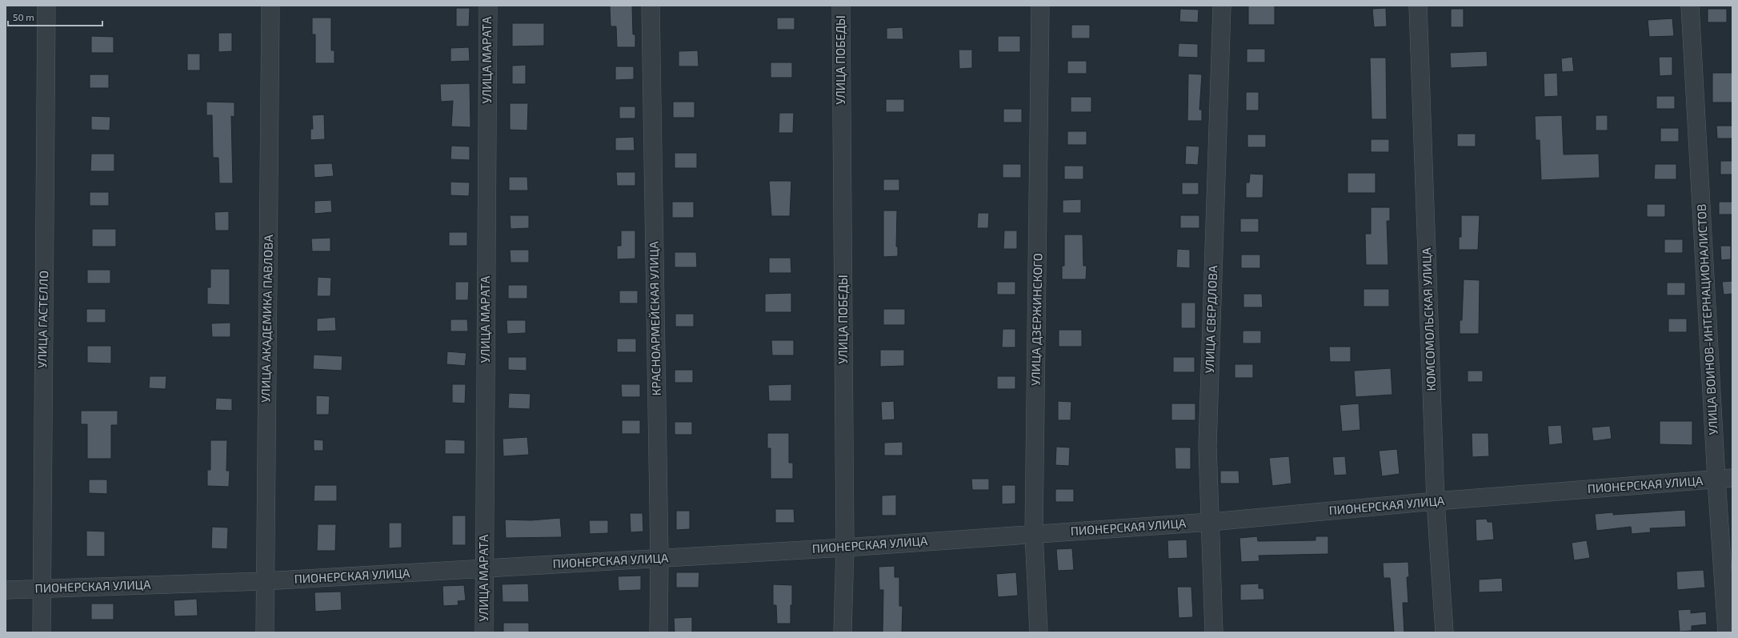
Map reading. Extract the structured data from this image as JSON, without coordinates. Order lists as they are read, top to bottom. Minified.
{"streets":{"street":["УЛИЦА МАРАТА","УЛИЦА ПОБЕДЫ","УЛИЦА АКАДЕМИКА ПАВЛОВА","КРАСНОАРМЕЙСКАЯ УЛИЦА","УЛИЦА ГАСТЕЛЛО","УЛИЦА ДЗЕРЖИНСКОГО","УЛИЦА СВЕРДЛОВА","КОМСОМОЛЬСКАЯ УЛИЦА","УЛИЦА ВОИНОВ-ИНТЕРНАЦИОНАЛИСТОВ","ПИОНЕРСКАЯ УЛИЦА"]},"crossings":[["УЛИЦА МАРАТА","ПИОНЕРСКАЯ УЛИЦА"],["УЛИЦА ПОБЕДЫ","ПИОНЕРСКАЯ УЛИЦА"],["УЛИЦА АКАДЕМИКА ПАВЛОВА","ПИОНЕРСКАЯ УЛИЦА"],["КРАСНОАРМЕЙСКАЯ УЛИЦА","ПИОНЕРСКАЯ УЛИЦА"],["УЛИЦА ГАСТЕЛЛО","ПИОНЕРСКАЯ УЛИЦА"],["УЛИЦА ДЗЕРЖИНСКОГО","ПИОНЕРСКАЯ УЛИЦА"],["УЛИЦА СВЕРДЛОВА","ПИОНЕРСКАЯ УЛИЦА"],["КОМСОМОЛЬСКАЯ УЛИЦА","ПИОНЕРСКАЯ УЛИЦА"],["УЛИЦА ВОИНОВ-ИНТЕРНАЦИОНАЛИСТОВ","ПИОНЕРСКАЯ УЛИЦА"]],"scale_bar":"50 m"}
